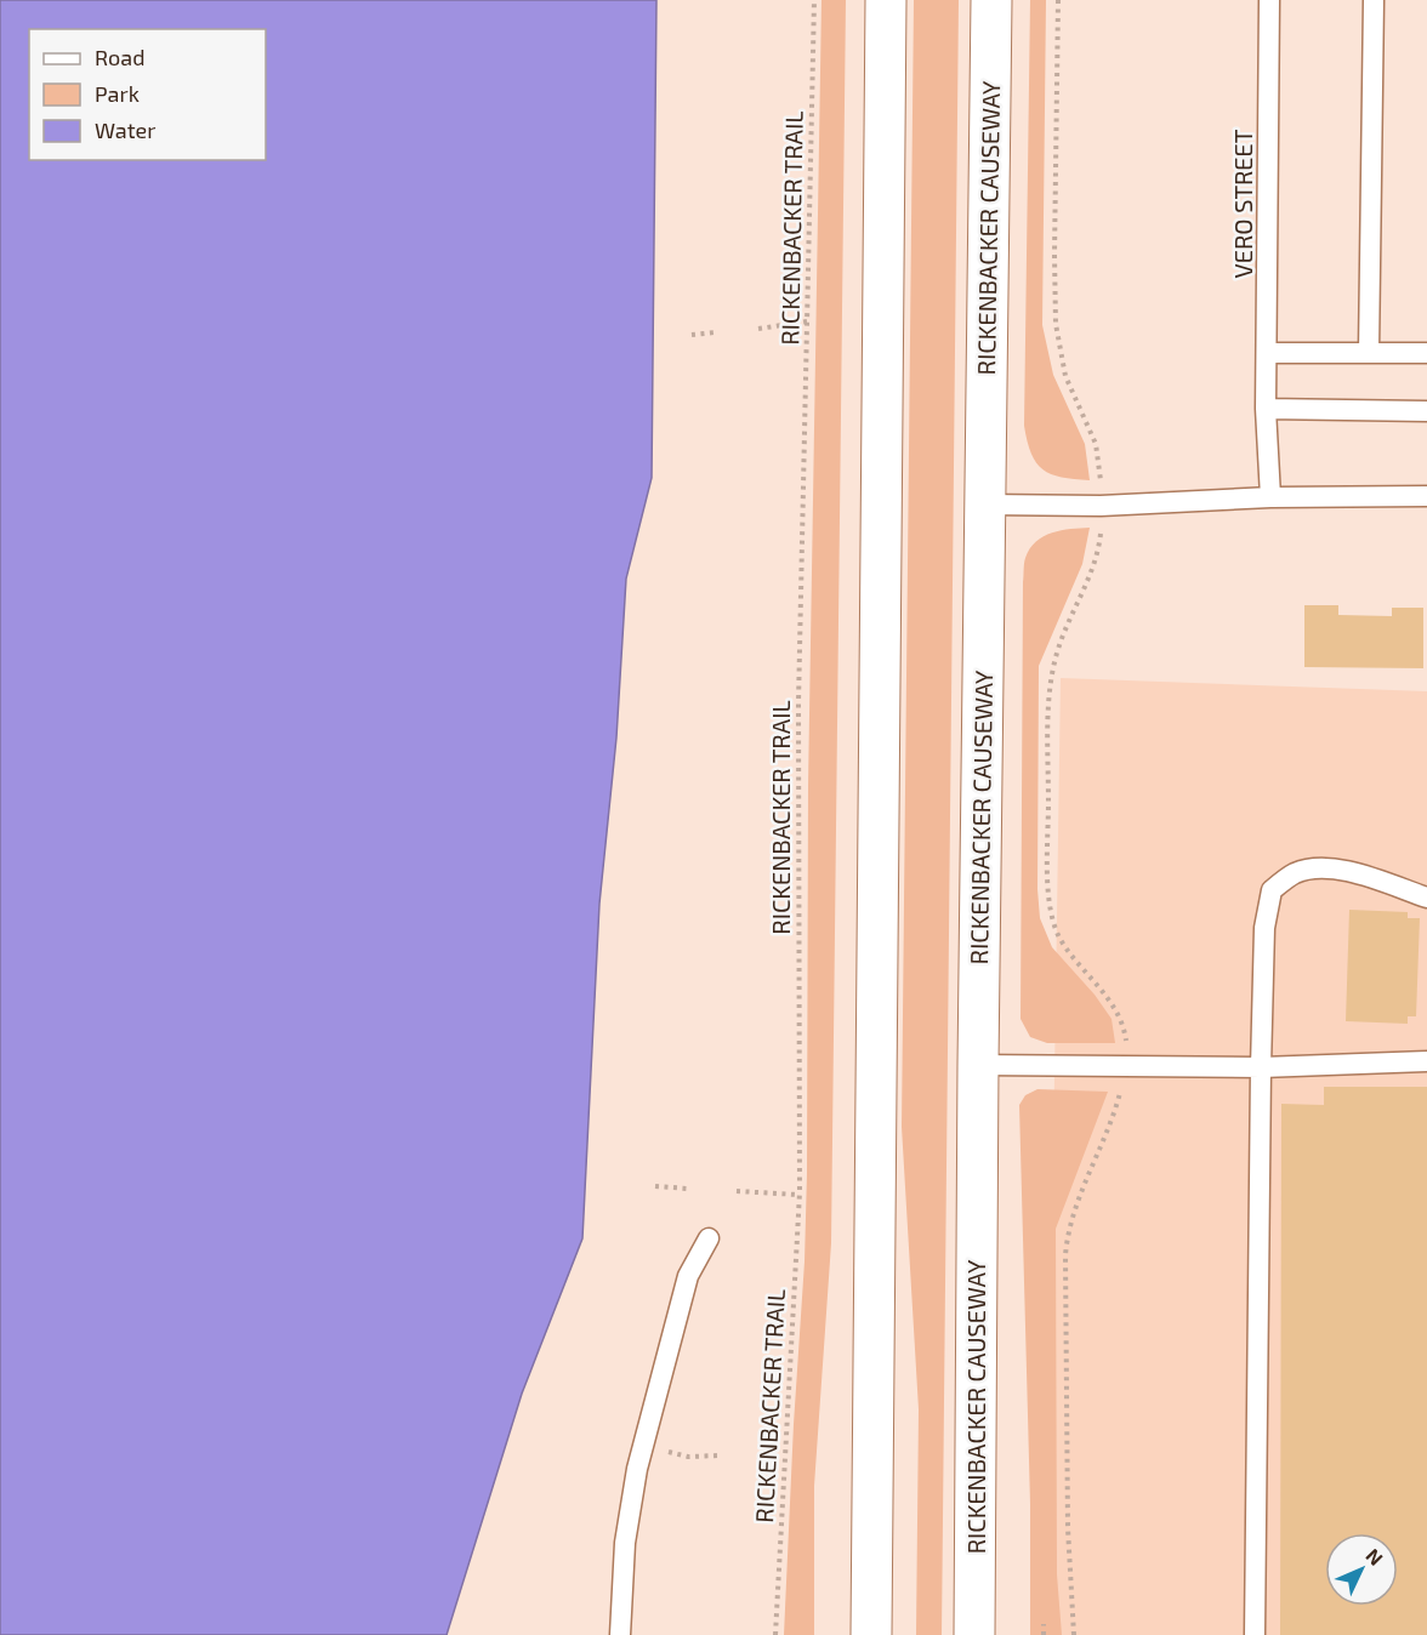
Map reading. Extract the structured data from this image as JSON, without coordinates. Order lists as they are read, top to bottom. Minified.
{"streets":{"main road":["RICKENBACKER CAUSEWAY"],"lane":["VERO STREET"],"path":["RICKENBACKER TRAIL"]},"legend":["Road","Park","Water"],"north":"top right"}
